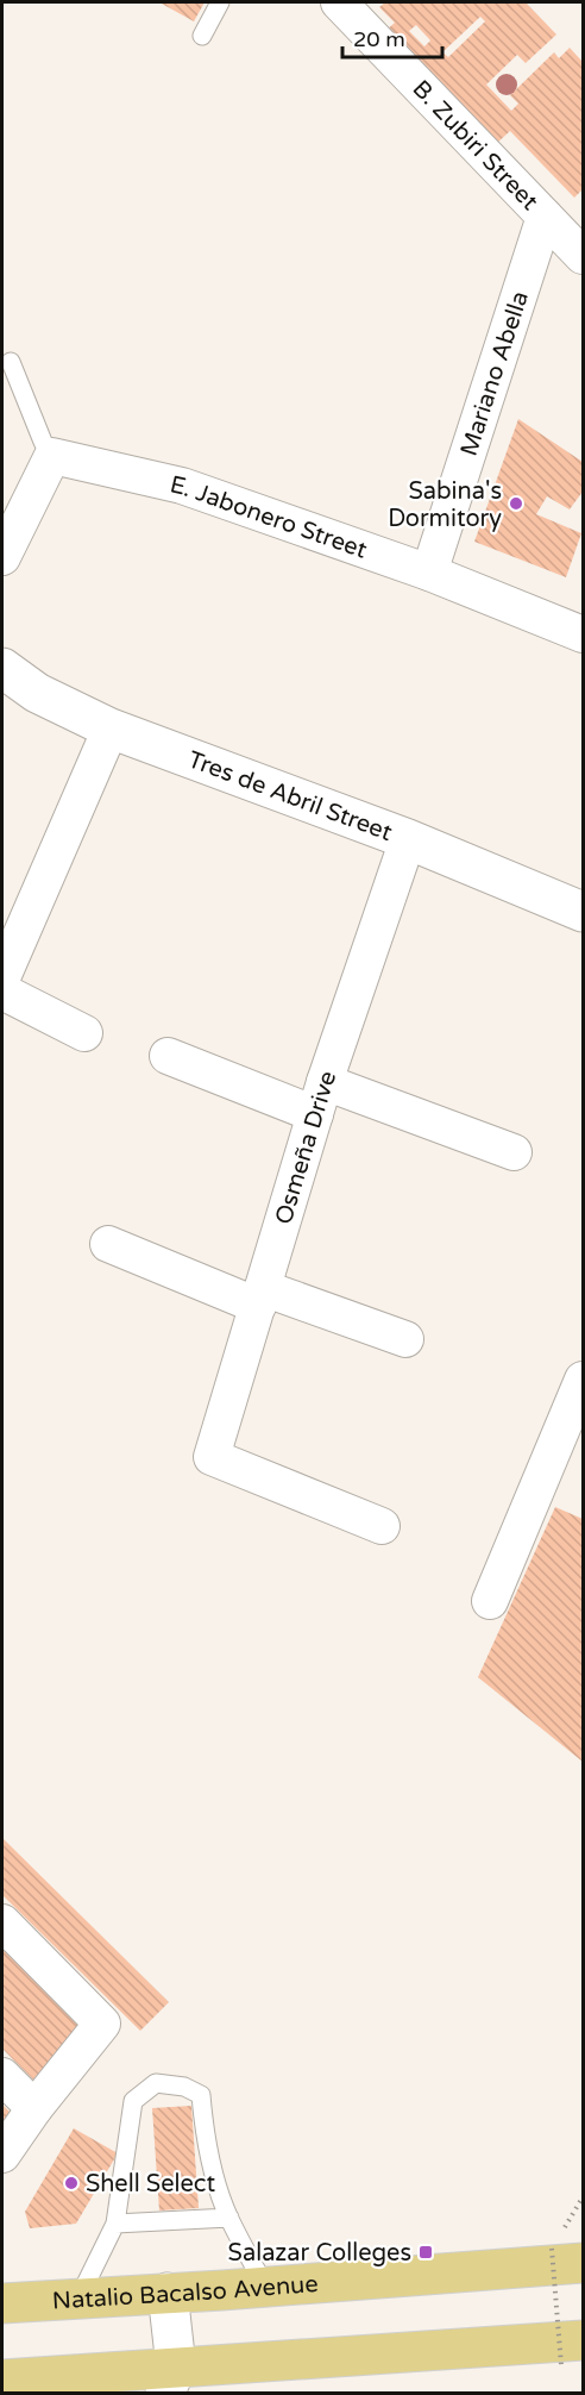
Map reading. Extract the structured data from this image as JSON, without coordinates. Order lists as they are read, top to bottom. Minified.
{"streets":{"main road":["Natalio Bacalso Avenue"],"street":["B. Zubiri Street","Mariano Abella","E. Jabonero Street","Tres de Abril Street","Osmeña Drive"]},"crossings":[["B. Zubiri Street","Mariano Abella"],["Mariano Abella","E. Jabonero Street"],["Tres de Abril Street","Osmeña Drive"]],"places":{"other":["Sabina's Dormitory","Shell Select"],"transit":["Salazar Colleges"]},"scale_bar":"20 m"}
